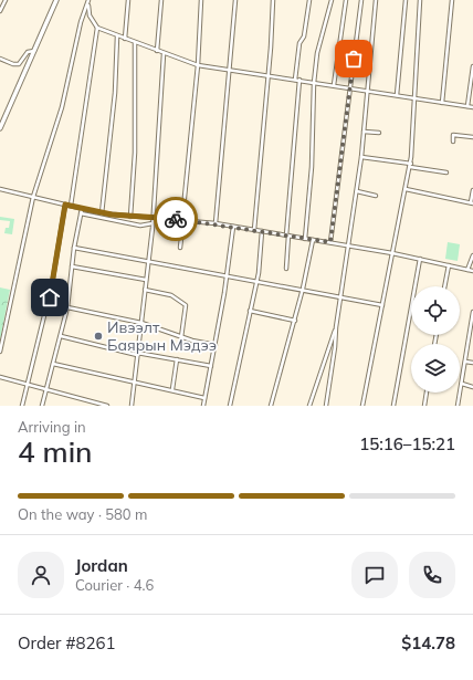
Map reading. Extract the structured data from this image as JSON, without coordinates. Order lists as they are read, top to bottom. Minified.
{"places":["Ивээлт Баярын Мэдээ"],"page":{"heading":["4 min","Arriving in","15:16–15:21"],"panel":["Jordan","Courier · 4.6","Order #8261","$14.78"],"bar":"On the way · 580 m"}}
